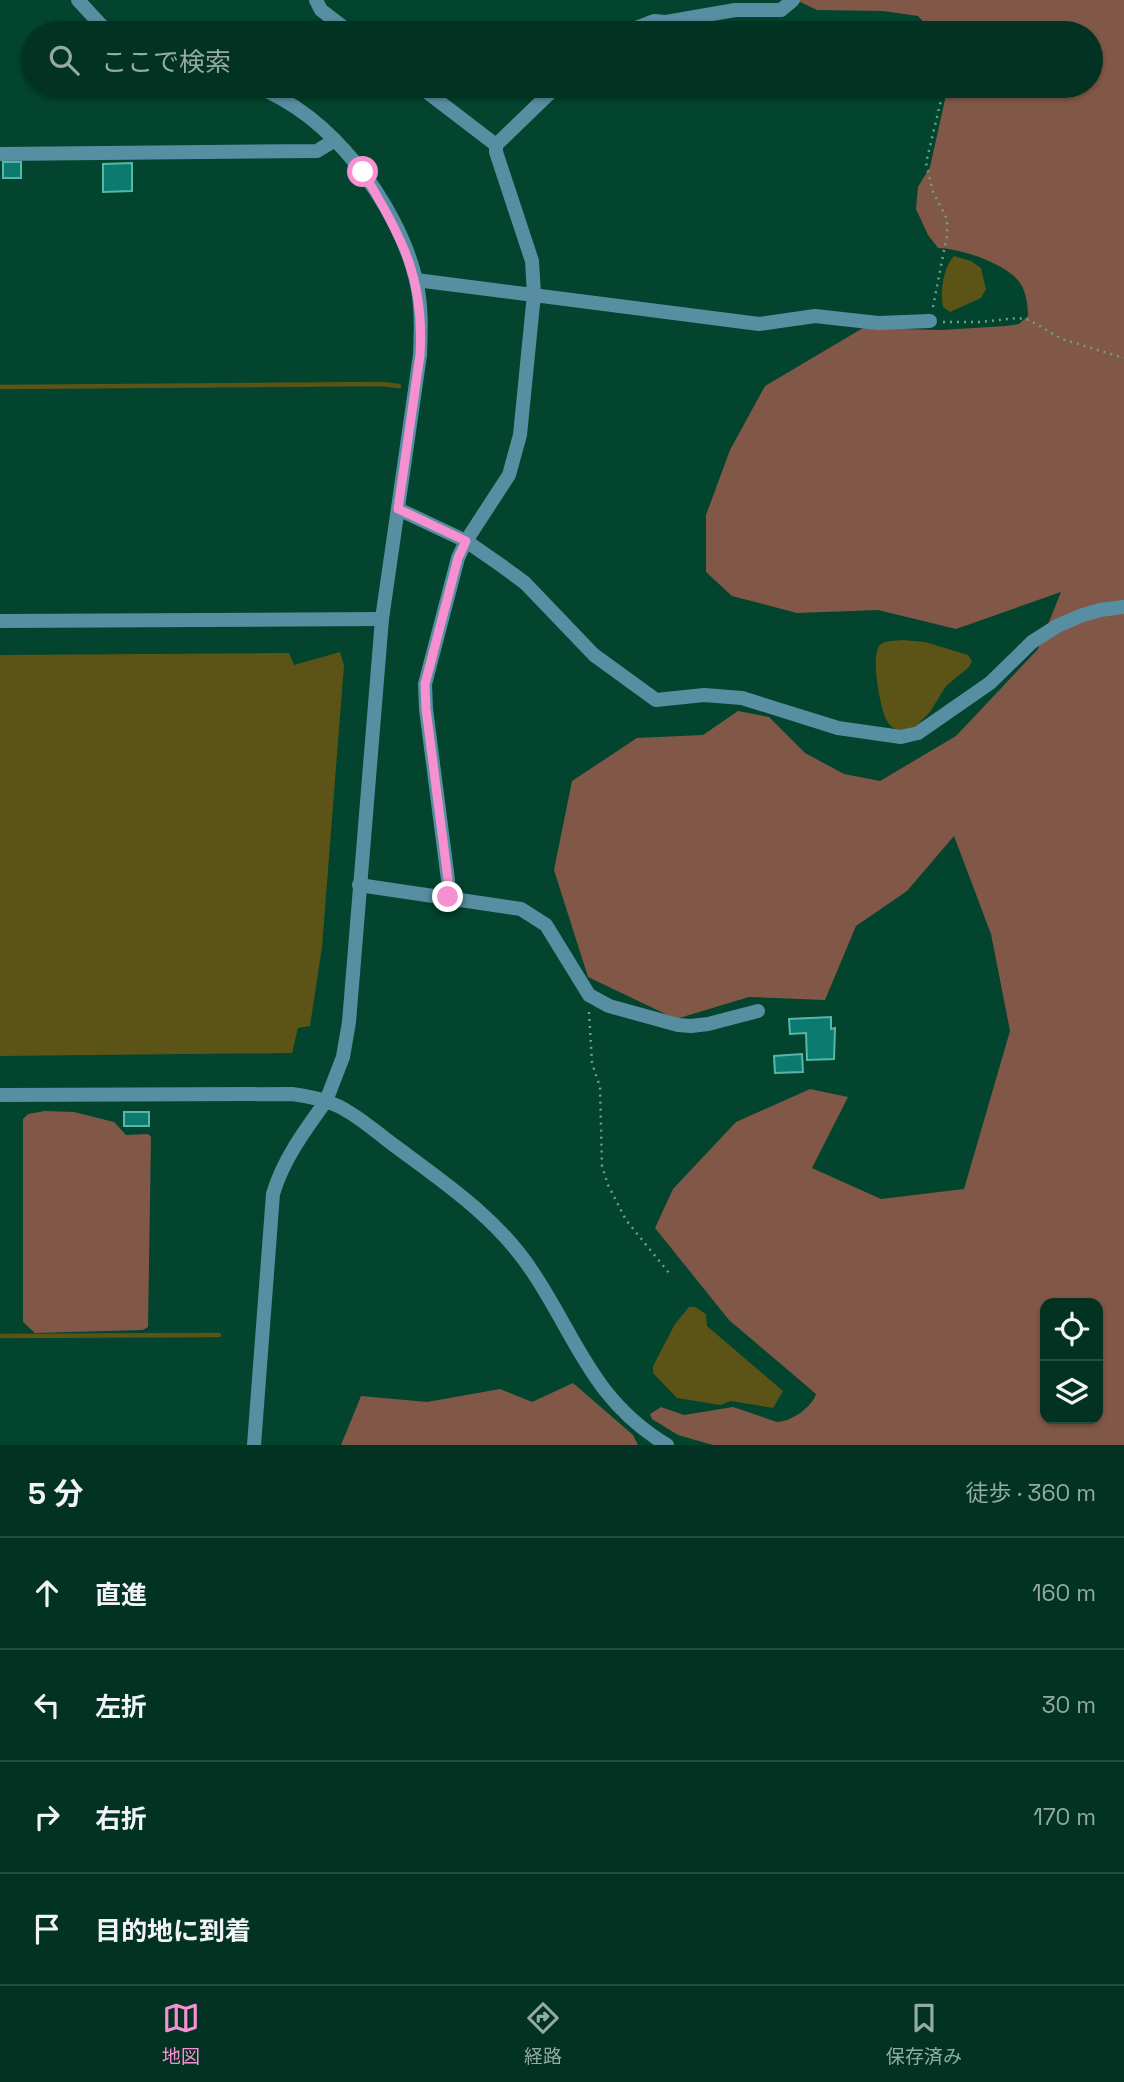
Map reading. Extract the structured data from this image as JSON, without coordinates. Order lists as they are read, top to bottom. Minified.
{"page":{"search":"ここで検索","heading":["5 分","徒歩 · 360 m"],"list":[["直進","160 m"],["左折","30 m"],["右折","170 m"],"目的地に到着"],"nav":["地図","経路","保存済み"]}}
